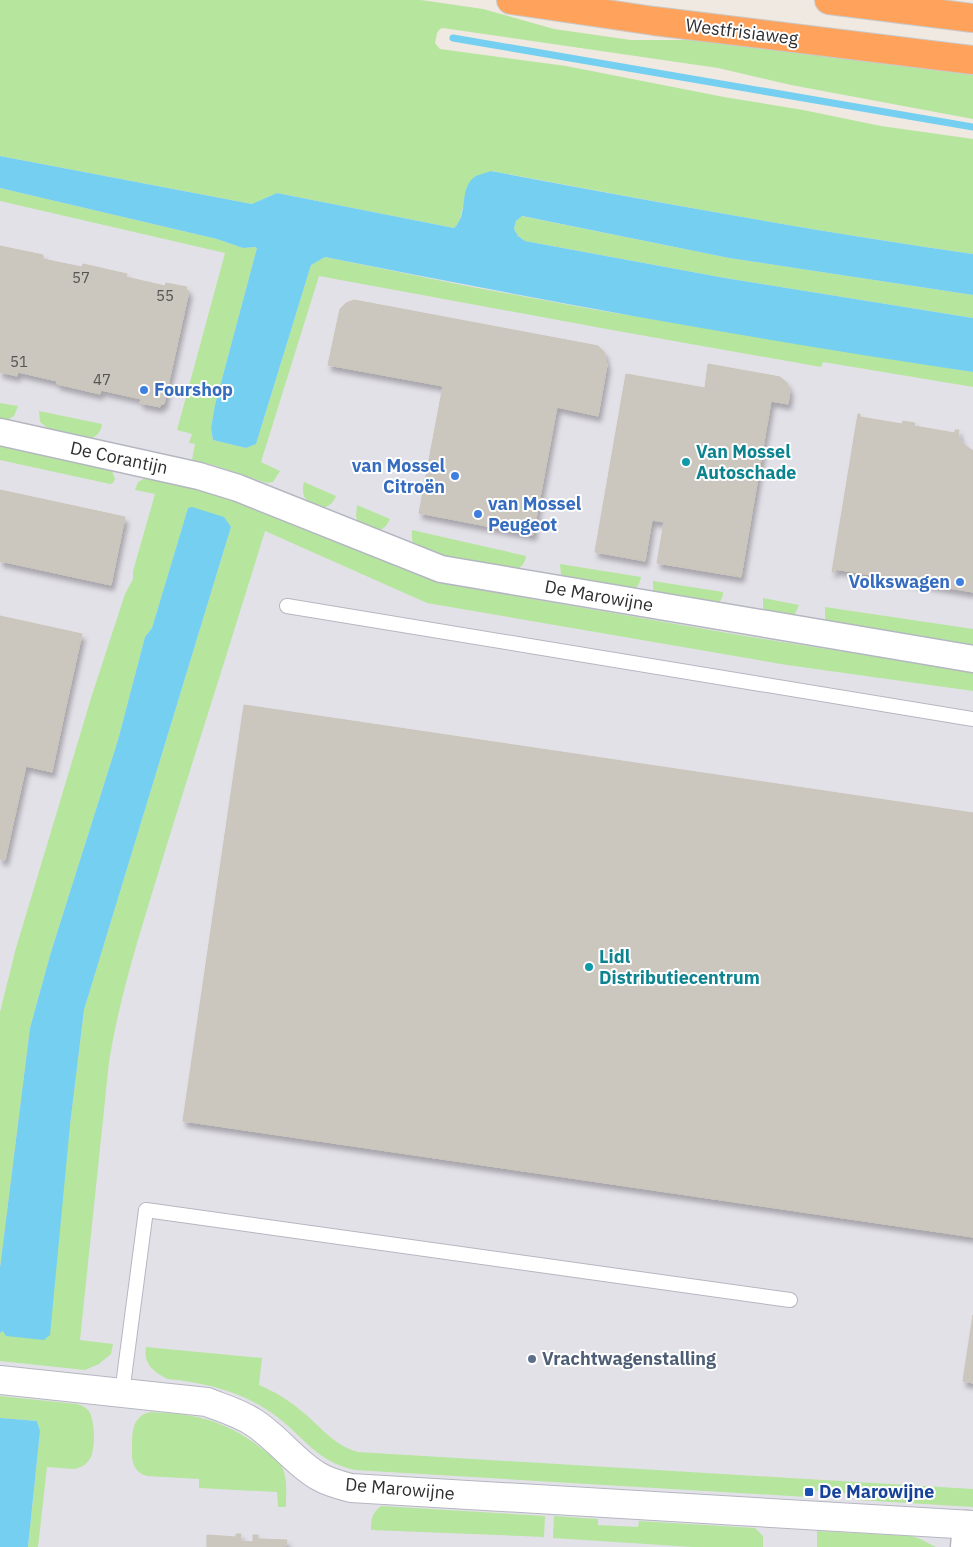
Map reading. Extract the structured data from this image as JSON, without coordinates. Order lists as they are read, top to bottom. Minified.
{"streets":{"highway":["Westfrisiaweg"],"street":["De Corantijn","De Marowijne"]},"crossings":[["De Corantijn","De Marowijne"]],"places":{"other":["Fourshop","Van Mossel Autoschade","van Mossel Citroën","van Mossel Peugeot","Volkswagen","Lidl Distributiecentrum","Vrachtwagenstalling"],"transit":["De Marowijne"]},"house_numbers":["57","55","51","47"]}
